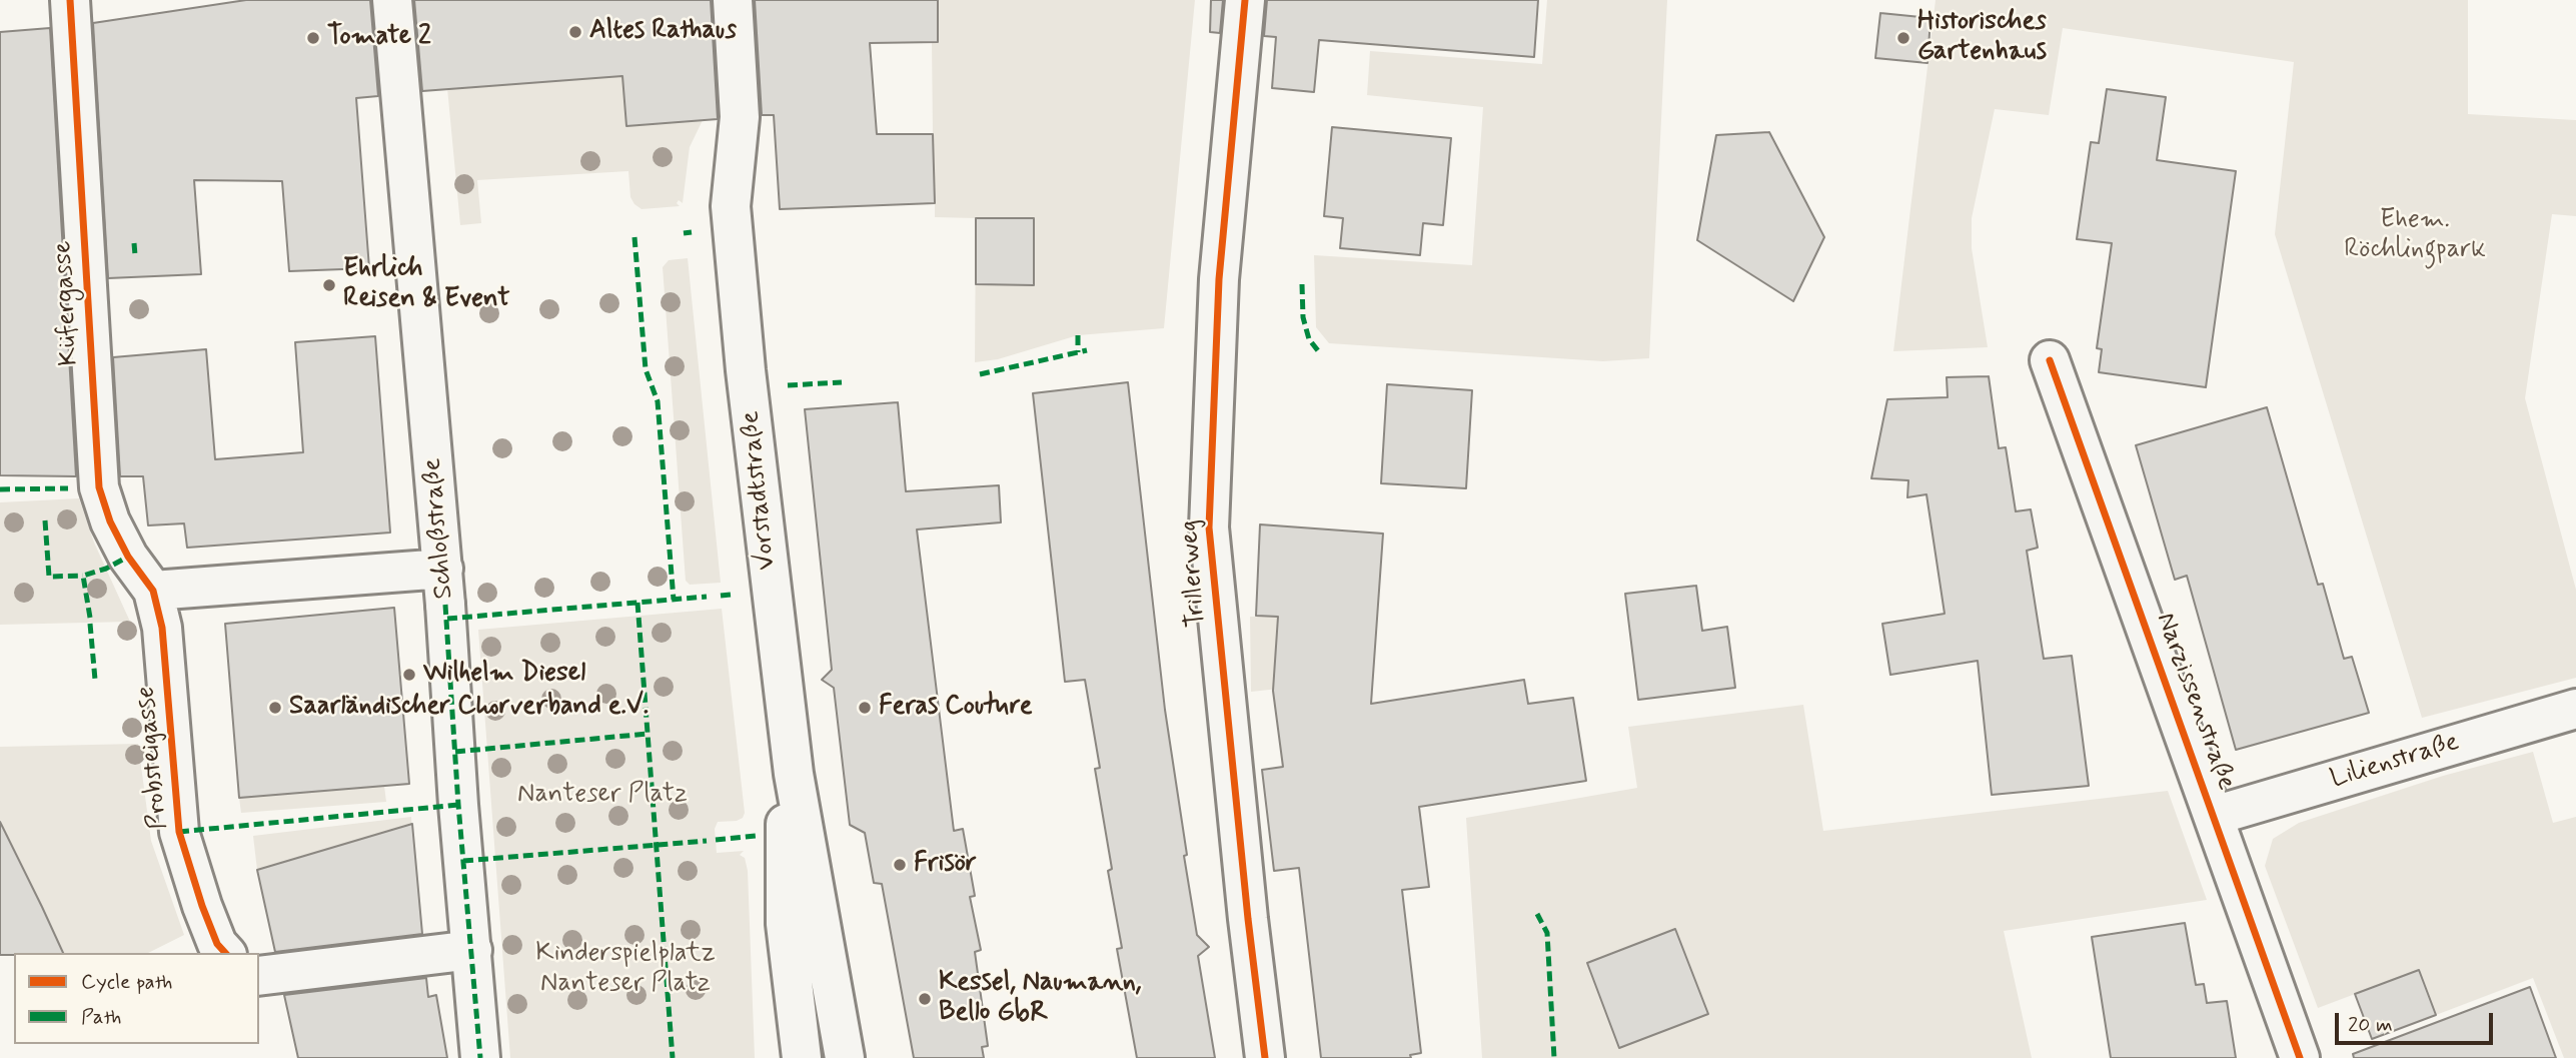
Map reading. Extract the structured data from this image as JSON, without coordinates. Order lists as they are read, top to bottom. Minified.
{"streets":{"street":["Küfergasse","Vorstadtstraße","Schloßstraße","Trillerweg","Narzissenstraße","Probsteigasse","Lilienstraße"]},"crossings":[["Küfergasse","Probsteigasse"],["Narzissenstraße","Lilienstraße"]],"parks":["Ehem. Röchlingpark","Nanteser Platz","Kinderspielplatz Nanteser Platz"],"places":["Altes Rathaus","Tomate 2","Historisches Gartenhaus","Ehrlich Reisen & Event","Wilhelm Diesel","Saarländischer Chorverband e.V.","Feras Couture","Frisör","Kessel, Naumann, Bello GbR"],"legend":["Cycle path","Path"],"scale_bar":"20 m"}
